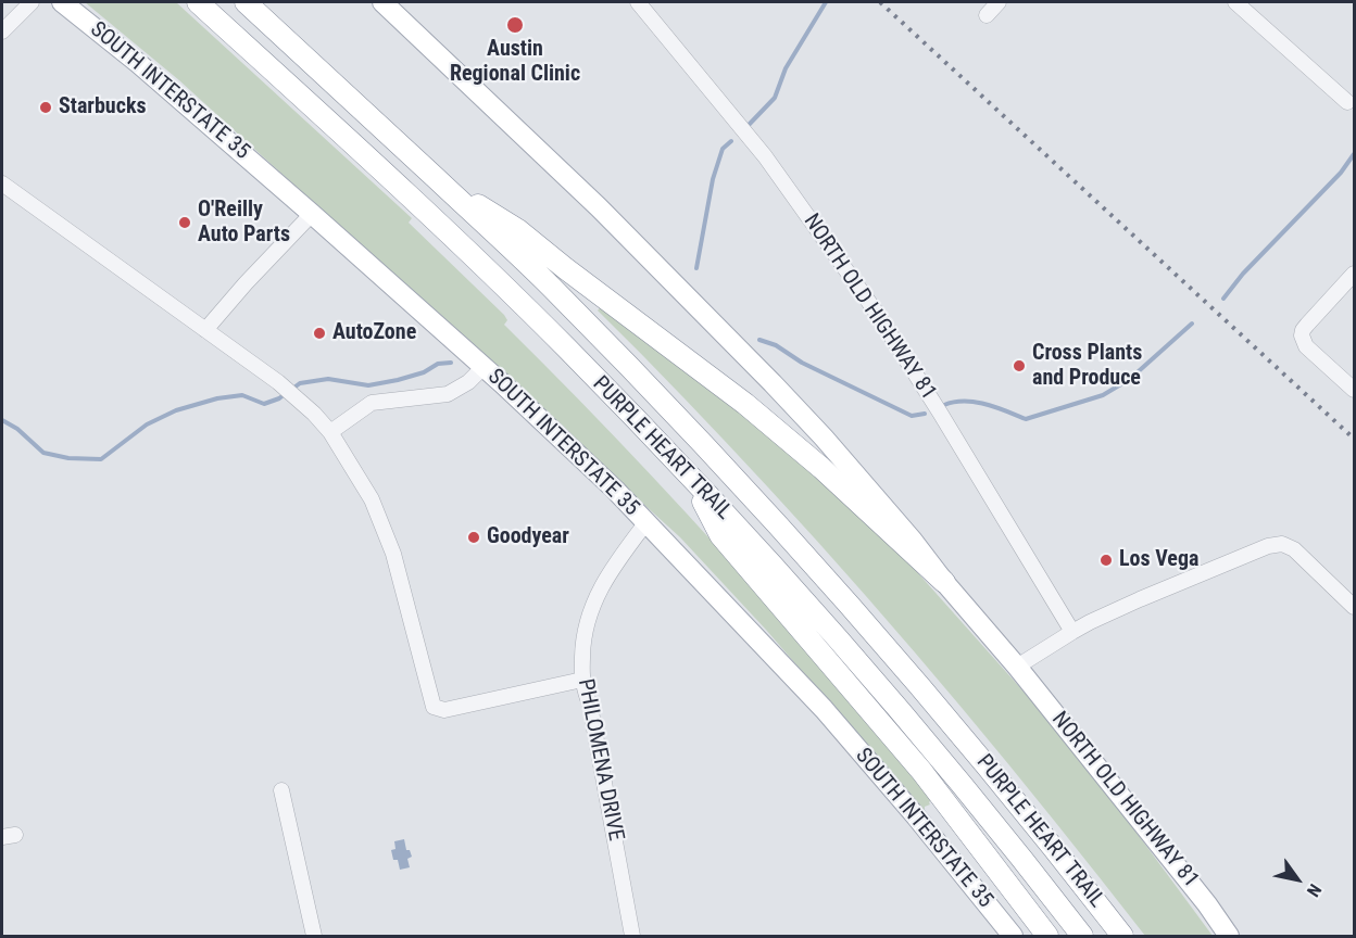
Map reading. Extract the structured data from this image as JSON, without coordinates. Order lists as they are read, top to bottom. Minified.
{"streets":{"highway":["PURPLE HEART TRAIL"],"main road":["SOUTH INTERSTATE 35","NORTH OLD HIGHWAY 81"],"street":["PHILOMENA DRIVE"]},"crossings":[["SOUTH INTERSTATE 35","PHILOMENA DRIVE"]],"places":["Austin Regional Clinic","Starbucks","O'Reilly Auto Parts","AutoZone","Cross Plants and Produce","Goodyear","Los Vega"],"north":"bottom right"}
